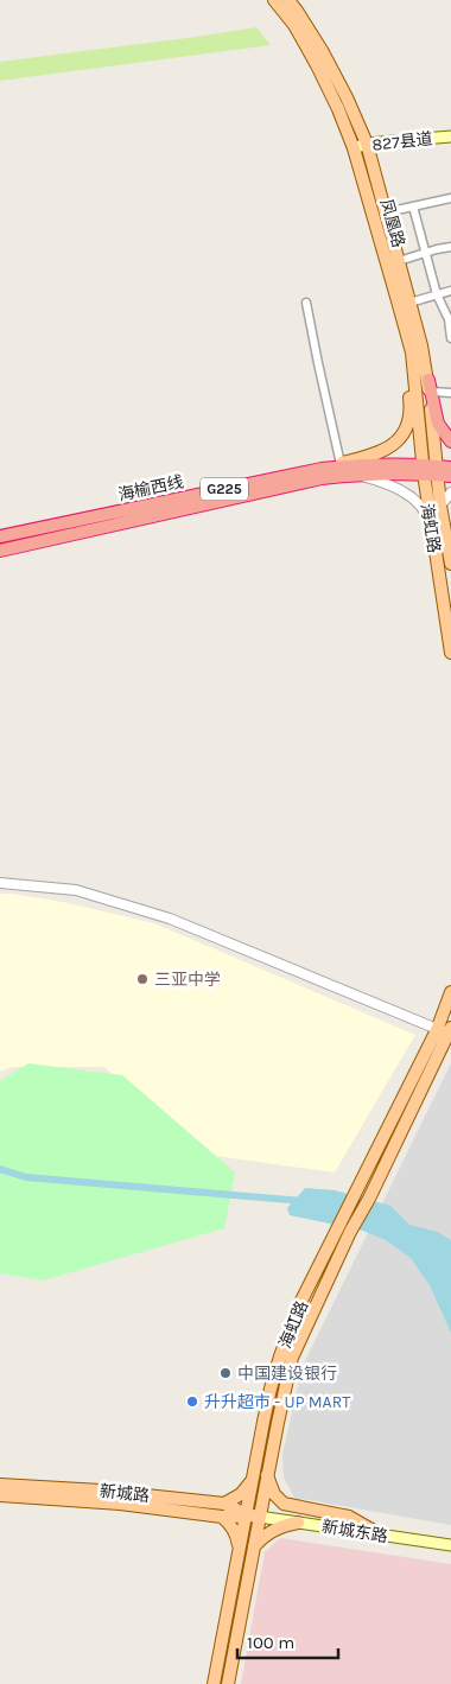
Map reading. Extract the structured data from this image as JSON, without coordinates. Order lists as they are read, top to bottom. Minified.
{"streets":{"highway":["凤凰路","海榆西线","G225"],"main road":["827县道","海虹路","新城路","新城东路"]},"crossings":[["827县道","凤凰路"],["凤凰路","海榆西线"],["凤凰路","海虹路"],["海榆西线","海虹路"],["海虹路","新城路"],["海虹路","新城东路"],["新城路","新城东路"]],"places":["三亚中学","中国建设银行","升升超市 - UP MART"],"scale_bar":"100 m"}
